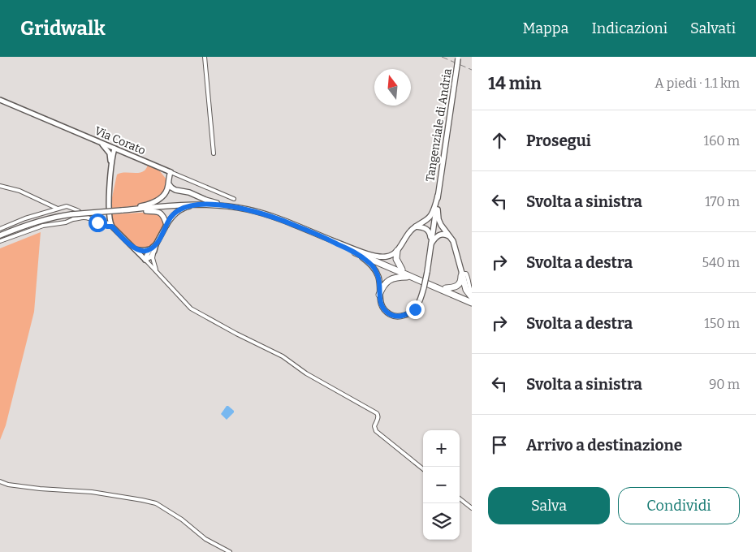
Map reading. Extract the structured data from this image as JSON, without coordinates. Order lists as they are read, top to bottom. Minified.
{"streets":{"main road":["Tangenziale di Andria","Via Corato"]},"north":"top","page":{"header":"Gridwalk","nav":["Mappa","Indicazioni","Salvati"],"heading":["14 min","A piedi · 1.1 km"],"list":[["Prosegui","160 m"],["Svolta a sinistra","170 m"],["Svolta a destra","540 m"],["Svolta a destra","150 m"],["Svolta a sinistra","90 m"],"Arrivo a destinazione"],"map_buttons":["+","−"],"buttons":["Salva","Condividi"]}}
